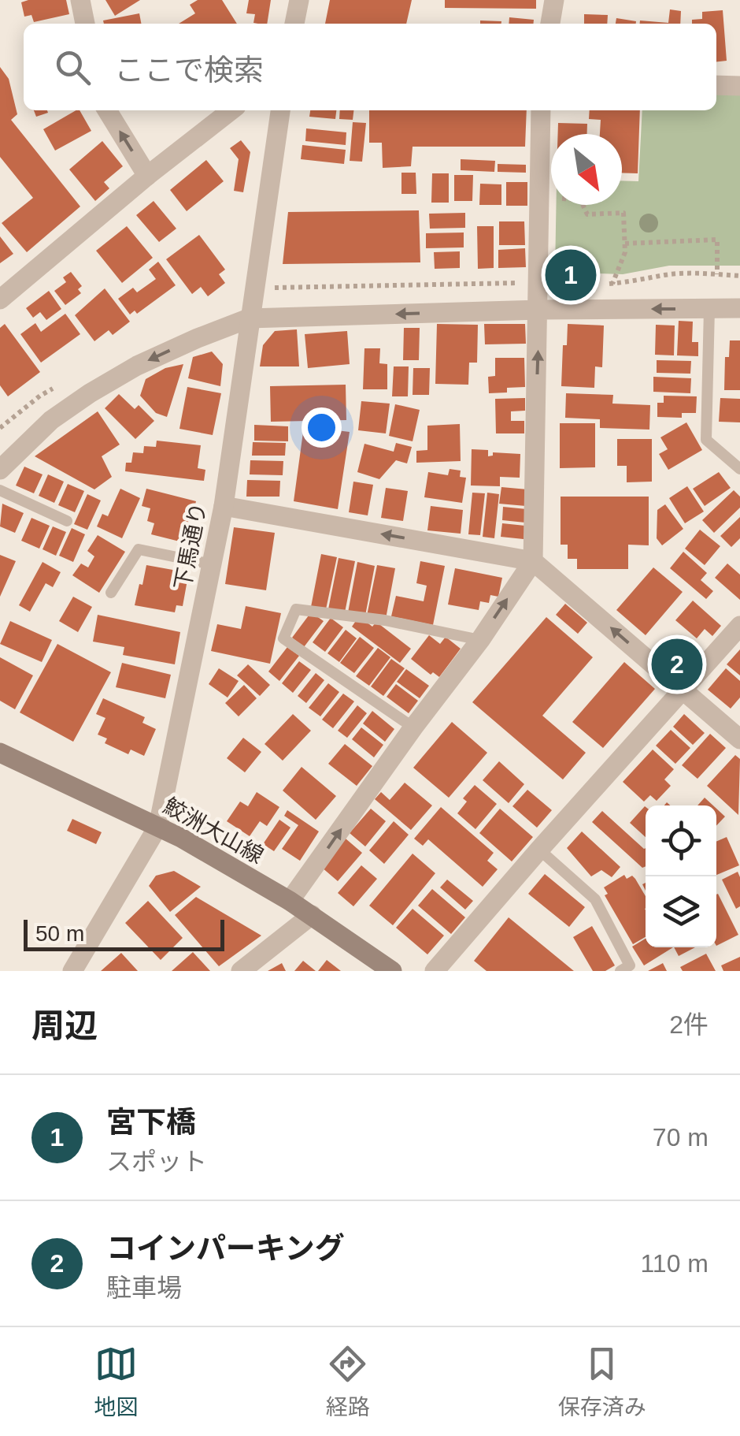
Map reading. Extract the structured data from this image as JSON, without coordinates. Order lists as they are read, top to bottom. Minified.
{"streets":{"main road":["鮫洲大山線"],"street":["下馬通り"]},"crossings":[["下馬通り","鮫洲大山線"]],"scale_bar":"50 m","north":"bottom right","page":{"search":"ここで検索","pins":["1","2"],"scale":"50 m","heading":["周辺","2件"],"list":[{"mark":"1","name":"宮下橋","note":"スポット","value":"70 m"},{"mark":"2","name":"コインパーキング","note":"駐車場","value":"110 m"}],"nav":["地図","経路","保存済み"]}}
